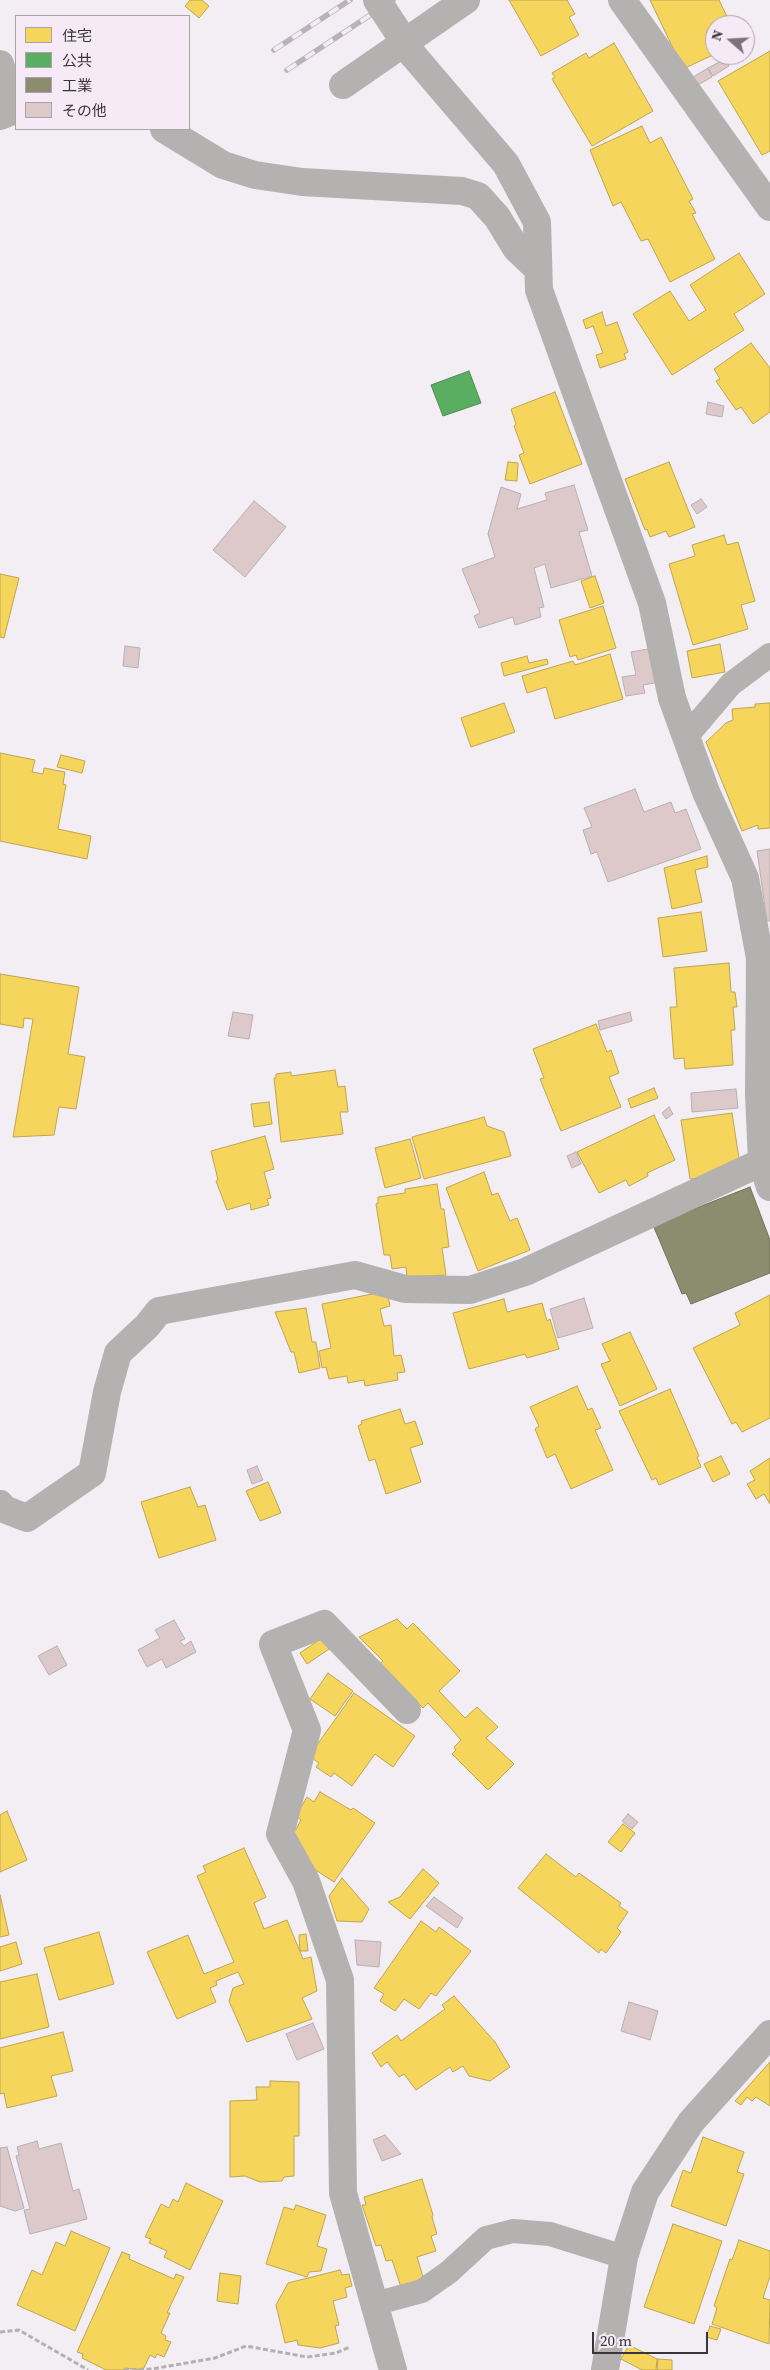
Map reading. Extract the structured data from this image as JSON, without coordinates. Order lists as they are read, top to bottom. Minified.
{"legend":["住宅","公共","工業","その他"],"scale_bar":"20 m","north":"left"}
